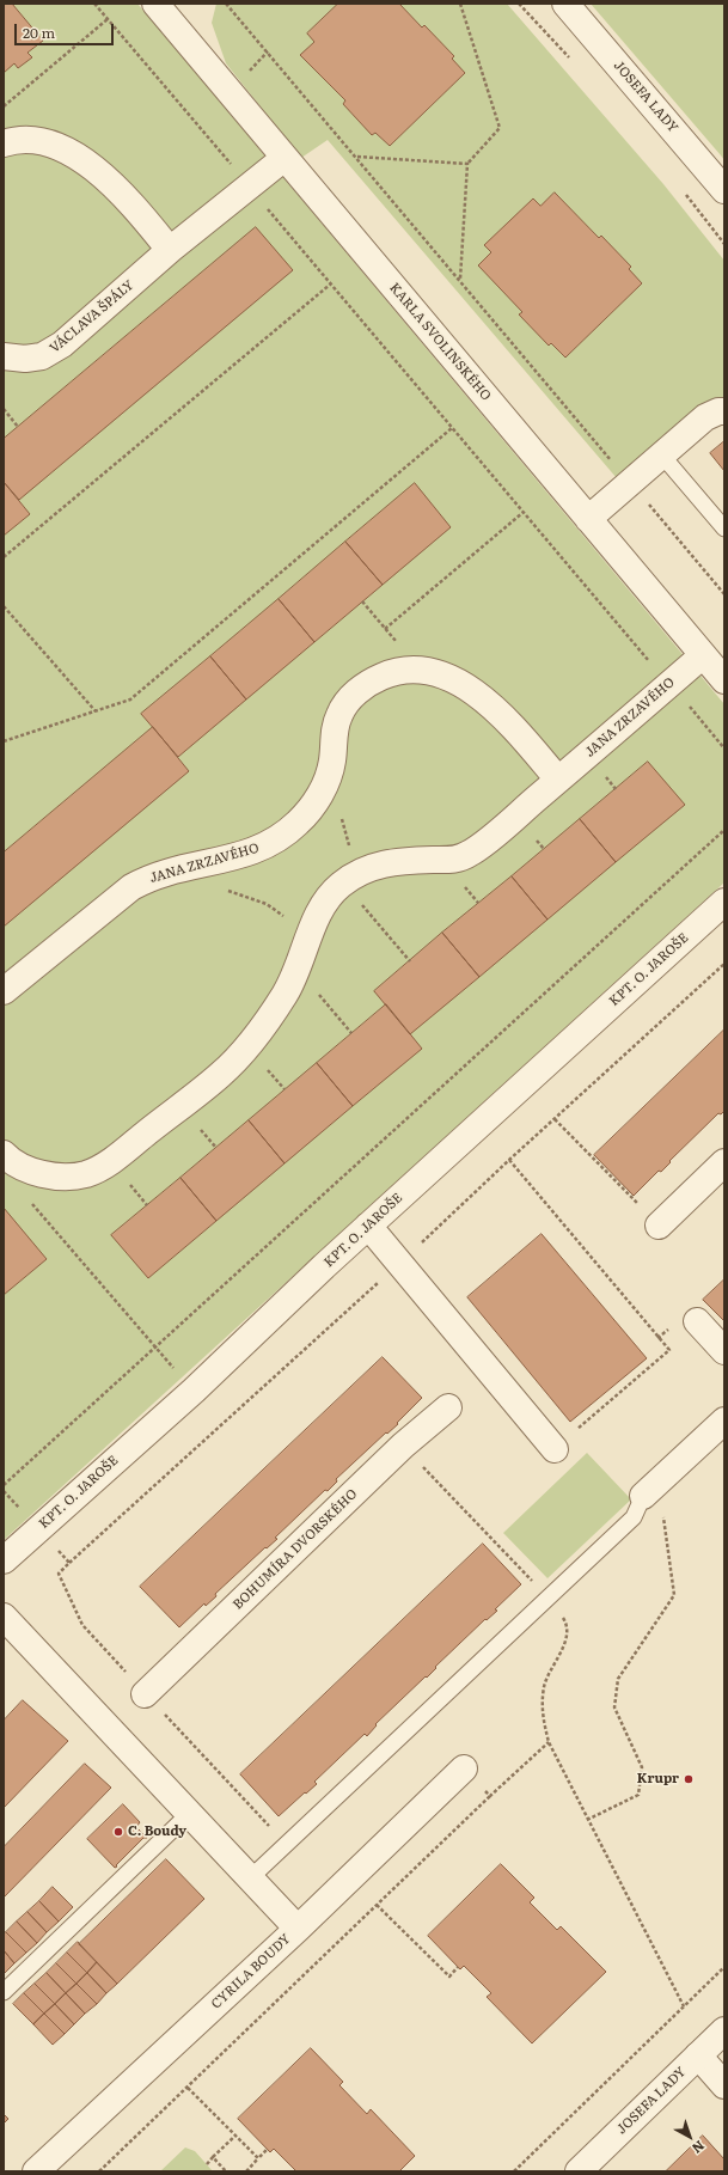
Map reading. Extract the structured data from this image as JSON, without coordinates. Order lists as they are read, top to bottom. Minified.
{"streets":{"street":["JOSEFA LADY","VÁCLAVA ŠPÁLY","KARLA SVOLINSKÉHO","JANA ZRZAVÉHO","KPT. O. JAROŠE","BOHUMÍRA DVORSKÉHO","CYRILA BOUDY"]},"crossings":[["VÁCLAVA ŠPÁLY","KARLA SVOLINSKÉHO"],["KARLA SVOLINSKÉHO","JANA ZRZAVÉHO"]],"places":["Krupr","C. Boudy"],"scale_bar":"20 m","north":"bottom right"}
